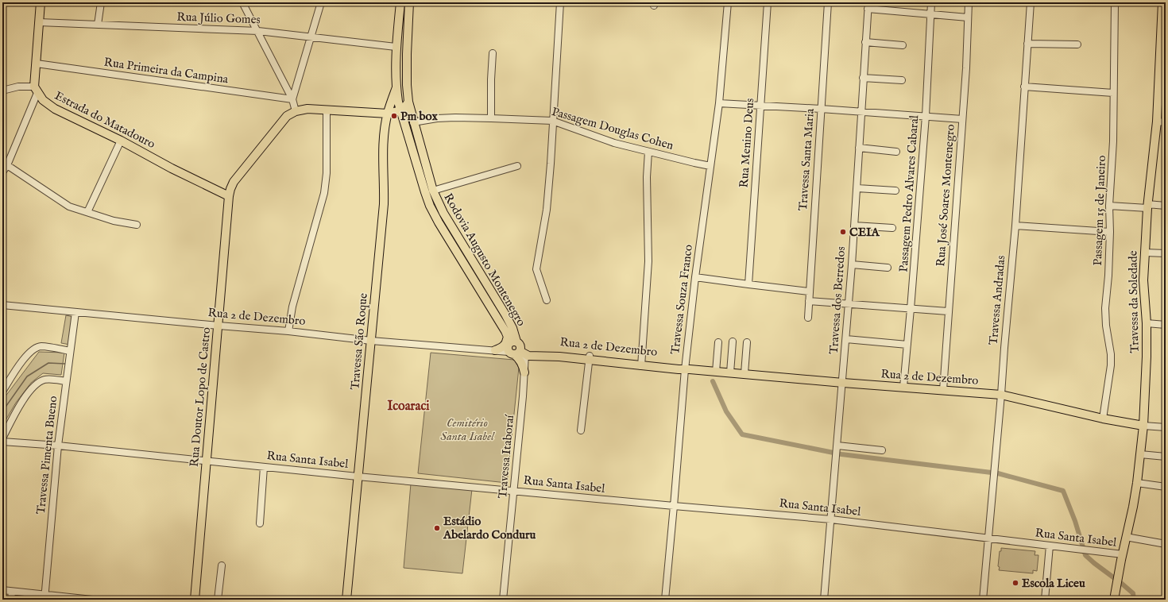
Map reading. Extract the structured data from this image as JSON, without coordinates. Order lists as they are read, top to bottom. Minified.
{"streets":{"main road":["Estrada do Matadouro","Rodovia Augusto Montenegro","Travessa da Soledade","Rua 2 de Dezembro","Travessa São Roque","Rua Doutor Lopo de Castro"],"street":["Rua Júlio Gomes","Rua Primeira da Campina","Passagem Douglas Cohen","Rua Menino Deus","Travessa Santa Maria","Passagem Pedro Alvares Cabaral","Rua José Soares Montenegro","Passagem 15 de Janeiro","Travessa Souza Franco","Travessa dos Berredos","Travessa Andradas","Travessa Pimenta Bueno","Travessa Itaboraí","Rua Santa Isabel"]},"crossings":[["Rua Júlio Gomes","Rodovia Augusto Montenegro"],["Estrada do Matadouro","Rua Doutor Lopo de Castro"],["Passagem Douglas Cohen","Rodovia Augusto Montenegro"],["Passagem Douglas Cohen","Travessa Souza Franco"],["Passagem Pedro Alvares Cabaral","Rua 2 de Dezembro"],["Rua José Soares Montenegro","Rua 2 de Dezembro"],["Passagem 15 de Janeiro","Rua 2 de Dezembro"],["Rodovia Augusto Montenegro","Travessa São Roque"],["Rodovia Augusto Montenegro","Rua Doutor Lopo de Castro"],["Travessa Souza Franco","Rua 2 de Dezembro"],["Travessa Souza Franco","Rua Santa Isabel"],["Travessa dos Berredos","Rua 2 de Dezembro"],["Travessa dos Berredos","Rua Santa Isabel"],["Travessa Andradas","Rua 2 de Dezembro"],["Travessa Andradas","Rua Santa Isabel"],["Travessa da Soledade","Rua 2 de Dezembro"],["Travessa da Soledade","Rua Santa Isabel"],["Rua 2 de Dezembro","Travessa São Roque"],["Rua 2 de Dezembro","Rua Doutor Lopo de Castro"],["Rua 2 de Dezembro","Travessa Pimenta Bueno"],["Travessa São Roque","Rua Doutor Lopo de Castro"],["Travessa São Roque","Rua Santa Isabel"],["Rua Doutor Lopo de Castro","Rua Santa Isabel"],["Travessa Pimenta Bueno","Rua Santa Isabel"],["Travessa Itaboraí","Rua Santa Isabel"]],"districts":["Icoaraci"],"parks":["Cemitério Santa Isabel"],"places":["Pm box","CEIA","Estádio Abelardo Conduru","Escola Liceu"]}
